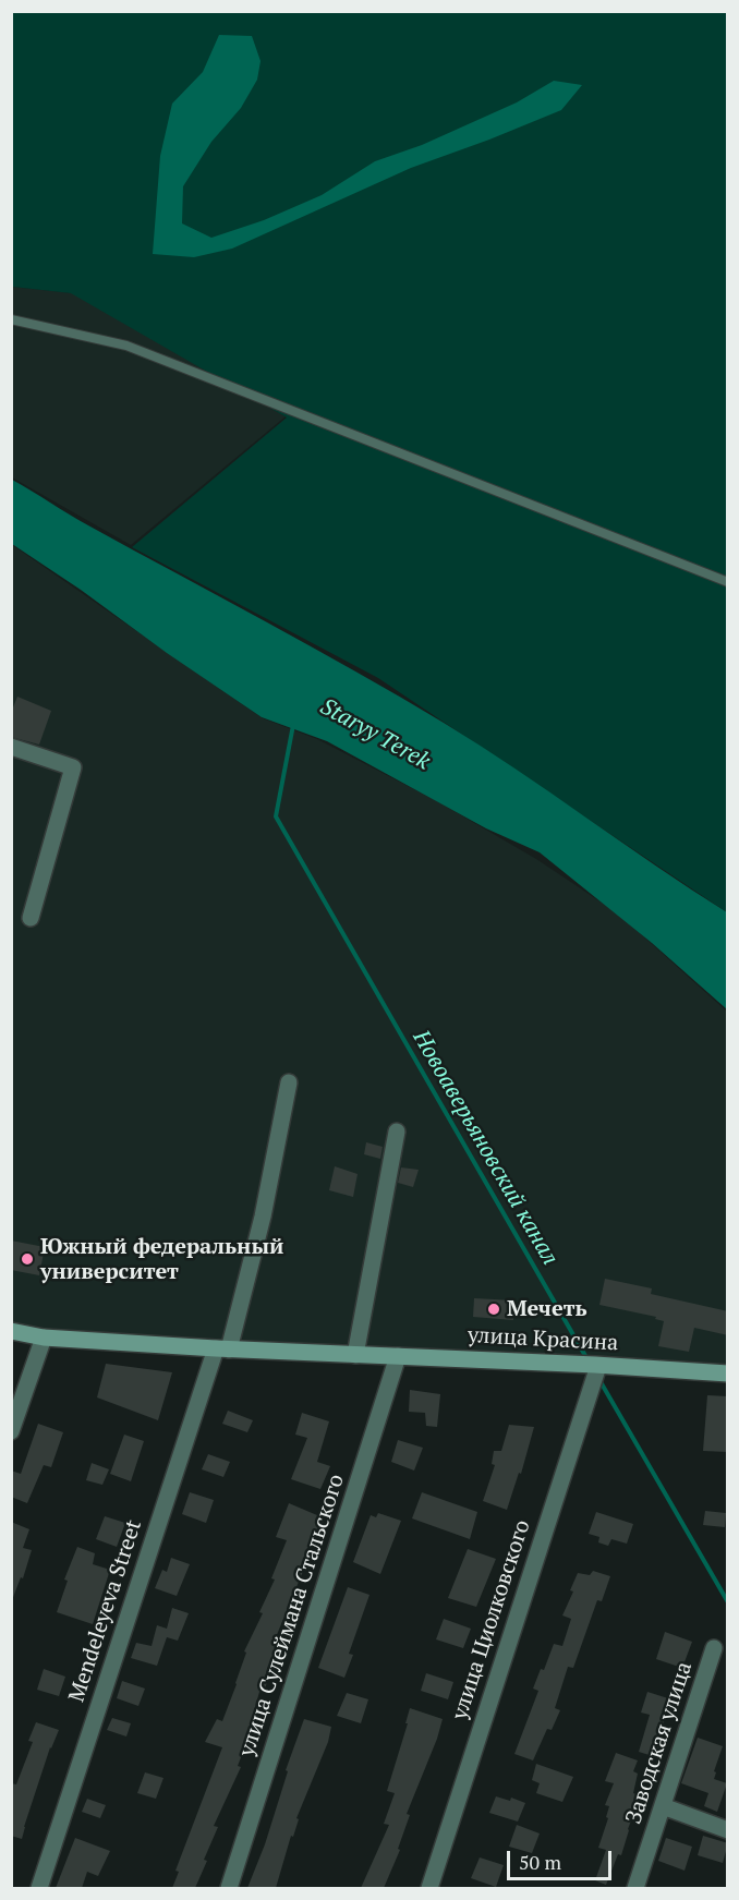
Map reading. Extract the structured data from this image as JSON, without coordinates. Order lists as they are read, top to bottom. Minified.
{"streets":{"street":["улица Красина","Mendeleyeva Street","улица Сулеймана Стальского","улица Циолковского","Заводская улица"]},"crossings":[["улица Красина","Mendeleyeva Street"],["улица Красина","улица Сулеймана Стальского"],["улица Красина","улица Циолковского"]],"water":["Staryy Terek","Новоаверьяновский канал"],"places":["Южный федеральный университет","Мечеть"],"scale_bar":"50 m"}
